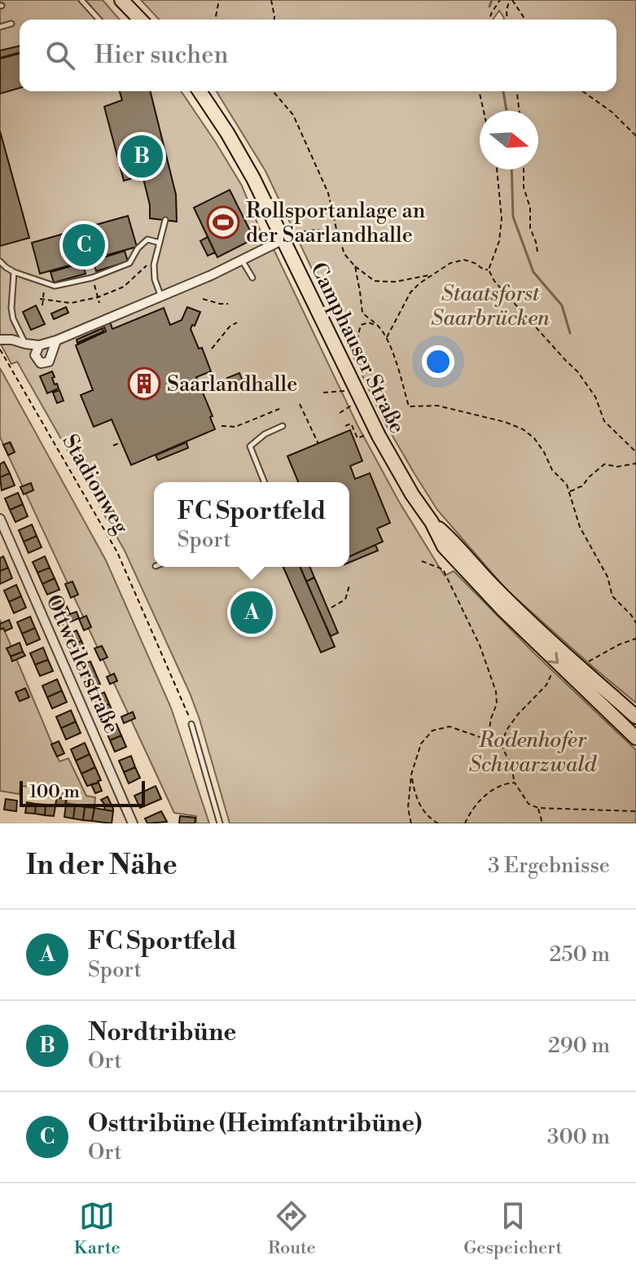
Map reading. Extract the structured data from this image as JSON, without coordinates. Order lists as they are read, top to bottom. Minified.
{"streets":{"main road":["Camphauser Straße"],"street":["Ottweilerstraße"],"path":["Stadionweg"]},"parks":["Staatsforst Saarbrücken","Rodenhofer Schwarzwald"],"places":{"sports":["Rollsportanlage an der Saarlandhalle"],"building":["Saarlandhalle"]},"scale_bar":"100 m","north":"right","page":{"search":"Hier suchen","pins":["B","C","A"],"popup":["FC Sportfeld","Sport"],"scale":"100 m","heading":["In der Nähe","3 Ergebnisse"],"list":[{"mark":"A","name":"FC Sportfeld","note":"Sport","value":"250 m"},{"mark":"B","name":"Nordtribüne","note":"Ort","value":"290 m"},{"mark":"C","name":"Osttribüne (Heimfantribüne)","note":"Ort","value":"300 m"}],"nav":["Karte","Route","Gespeichert"]}}
